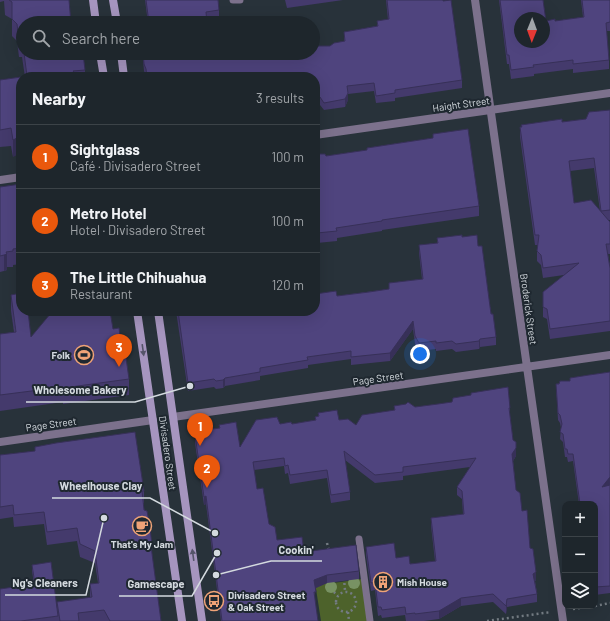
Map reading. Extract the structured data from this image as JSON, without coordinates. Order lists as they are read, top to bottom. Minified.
{"streets":{"main road":["Divisadero Street"],"street":["Haight Street","Broderick Street","Page Street"]},"crossings":[["Haight Street","Broderick Street"],["Broderick Street","Page Street"],["Page Street","Divisadero Street"]],"places":{"sports":["Folk"],"other":["Wholesome Bakery","Ng's Cleaners","Wheelhouse Clay","Gamescape","Cookin'"],"cafe":["That's My Jam"],"building":["Mish House"],"bus stop":["Divisadero Street & Oak Street"]},"north":"bottom","page":{"search":"Search here","heading":["Nearby","3 results"],"list":[{"mark":"1","name":"Sightglass","note":"Café · Divisadero Street","value":"100 m"},{"mark":"2","name":"Metro Hotel","note":"Hotel · Divisadero Street","value":"100 m"},{"mark":"3","name":"The Little Chihuahua","note":"Restaurant","value":"120 m"}],"pins":["3","1","2"],"map_buttons":["+","−"]}}
